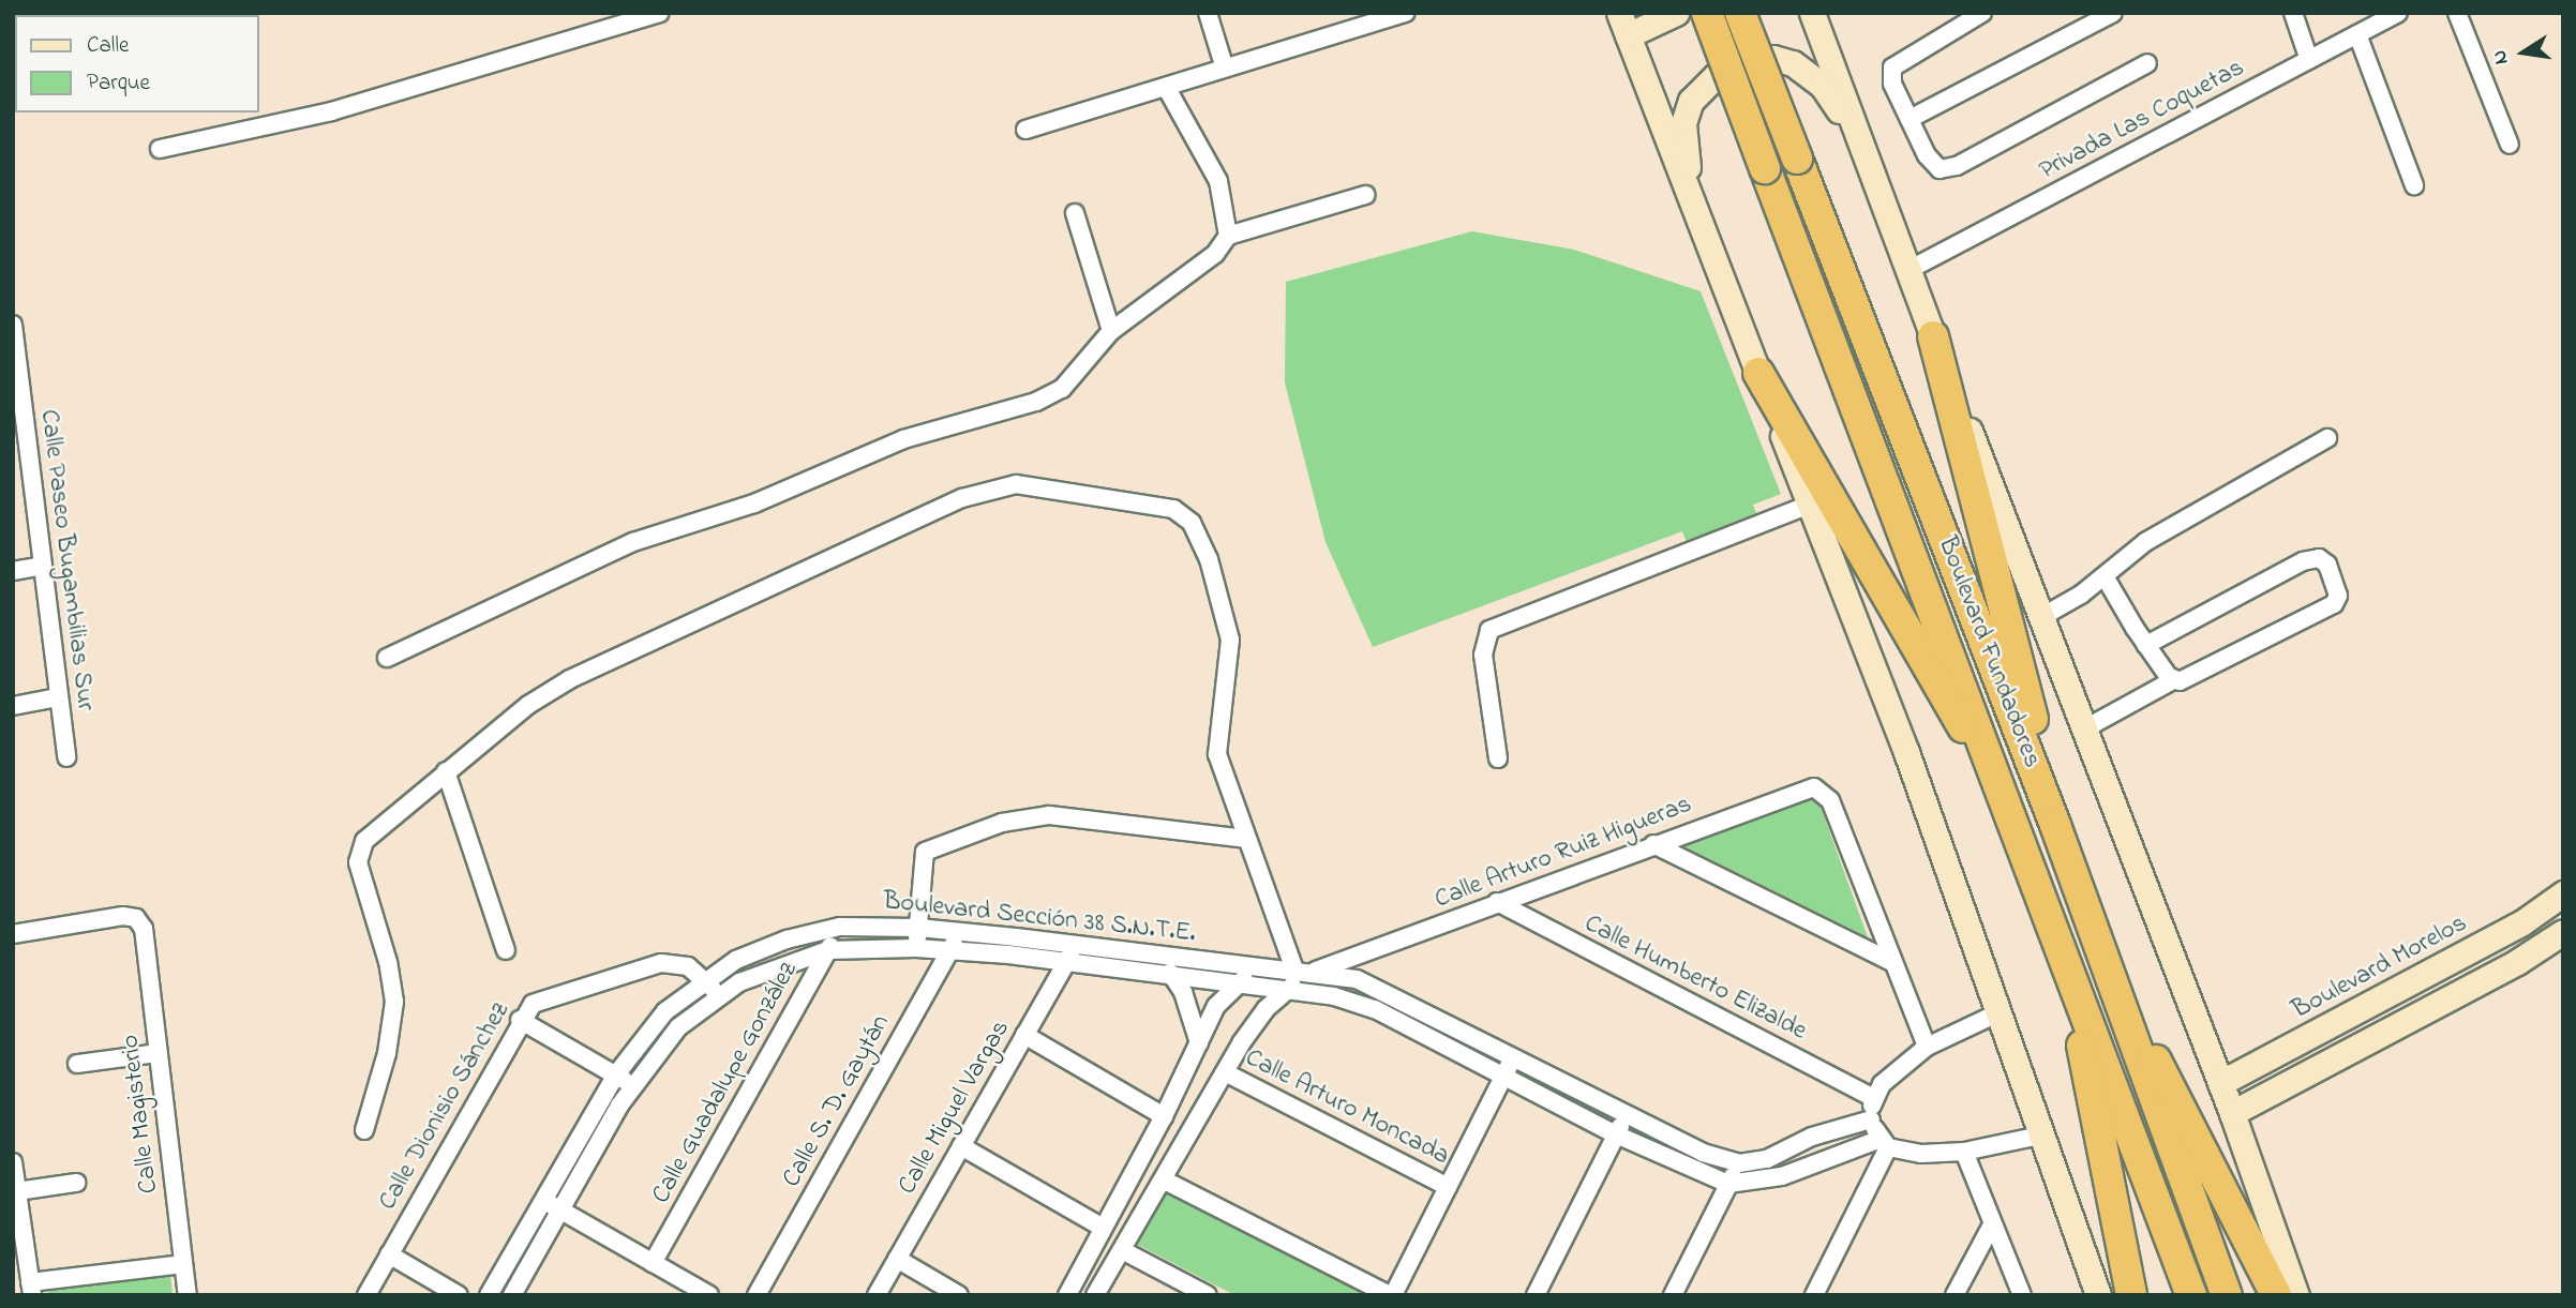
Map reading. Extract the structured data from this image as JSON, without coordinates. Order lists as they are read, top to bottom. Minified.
{"streets":{"highway":["Boulevard Fundadores"],"main road":["Boulevard Morelos"],"street":["Privada Las Coquetas","Calle Paseo Bugambilias Sur","Calle Arturo Ruiz Higueras","Boulevard Sección 38 S.N.T.E.","Calle Humberto Elizalde","Calle Guadalupe González","Calle S. D. Gaytán","Calle Dionisio Sánchez","Calle Miguel Vargas","Calle Arturo Moncada","Calle Magisterio"]},"crossings":[["Calle Arturo Ruiz Higueras","Boulevard Sección 38 S.N.T.E."],["Calle Arturo Ruiz Higueras","Calle Humberto Elizalde"],["Boulevard Sección 38 S.N.T.E.","Calle Guadalupe González"],["Boulevard Sección 38 S.N.T.E.","Calle S. D. Gaytán"],["Boulevard Sección 38 S.N.T.E.","Calle Dionisio Sánchez"],["Boulevard Sección 38 S.N.T.E.","Calle Miguel Vargas"]],"legend":["Calle","Parque"],"north":"left"}
